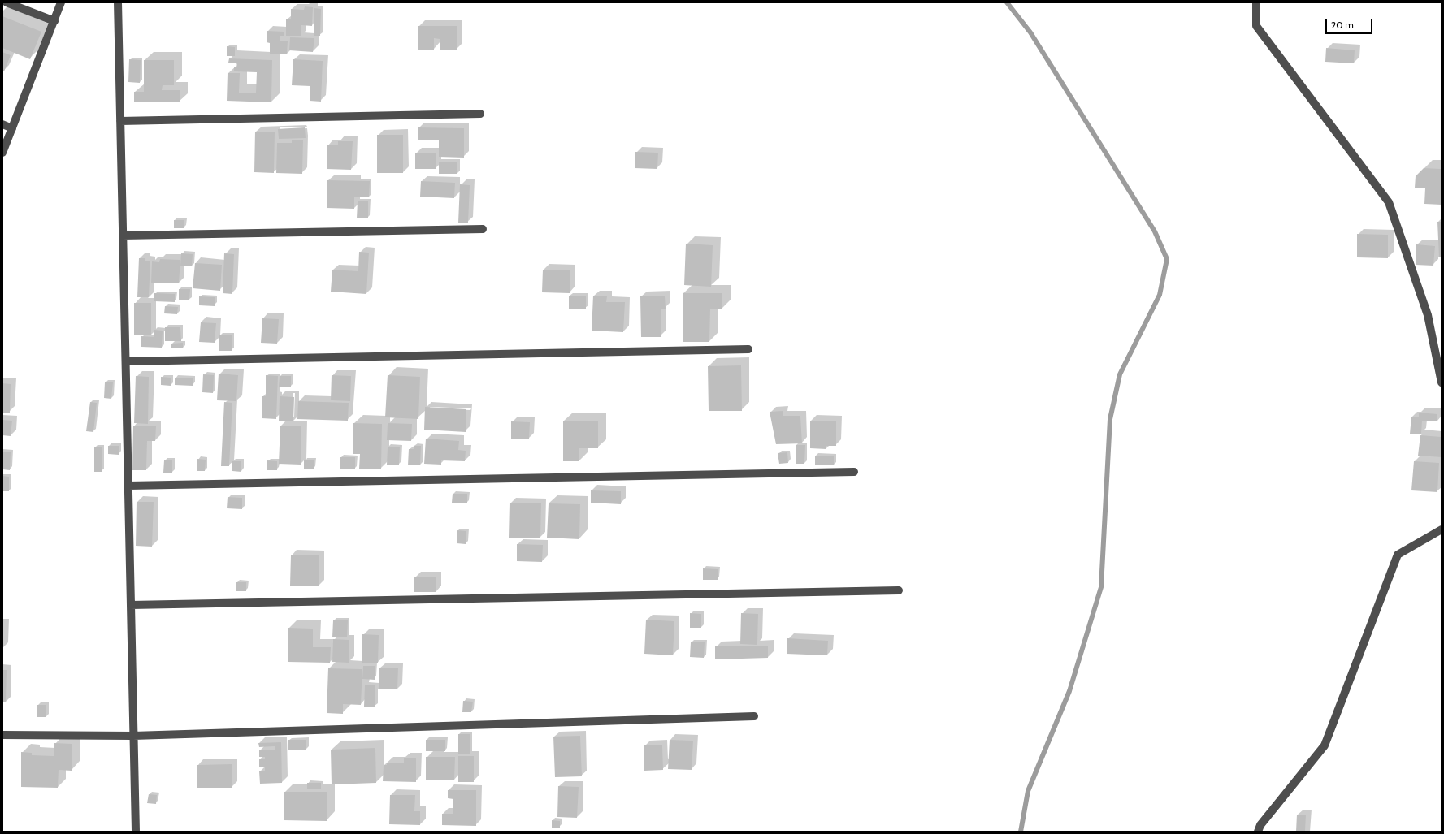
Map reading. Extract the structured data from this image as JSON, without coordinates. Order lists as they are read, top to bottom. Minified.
{"scale_bar":"20 m"}
